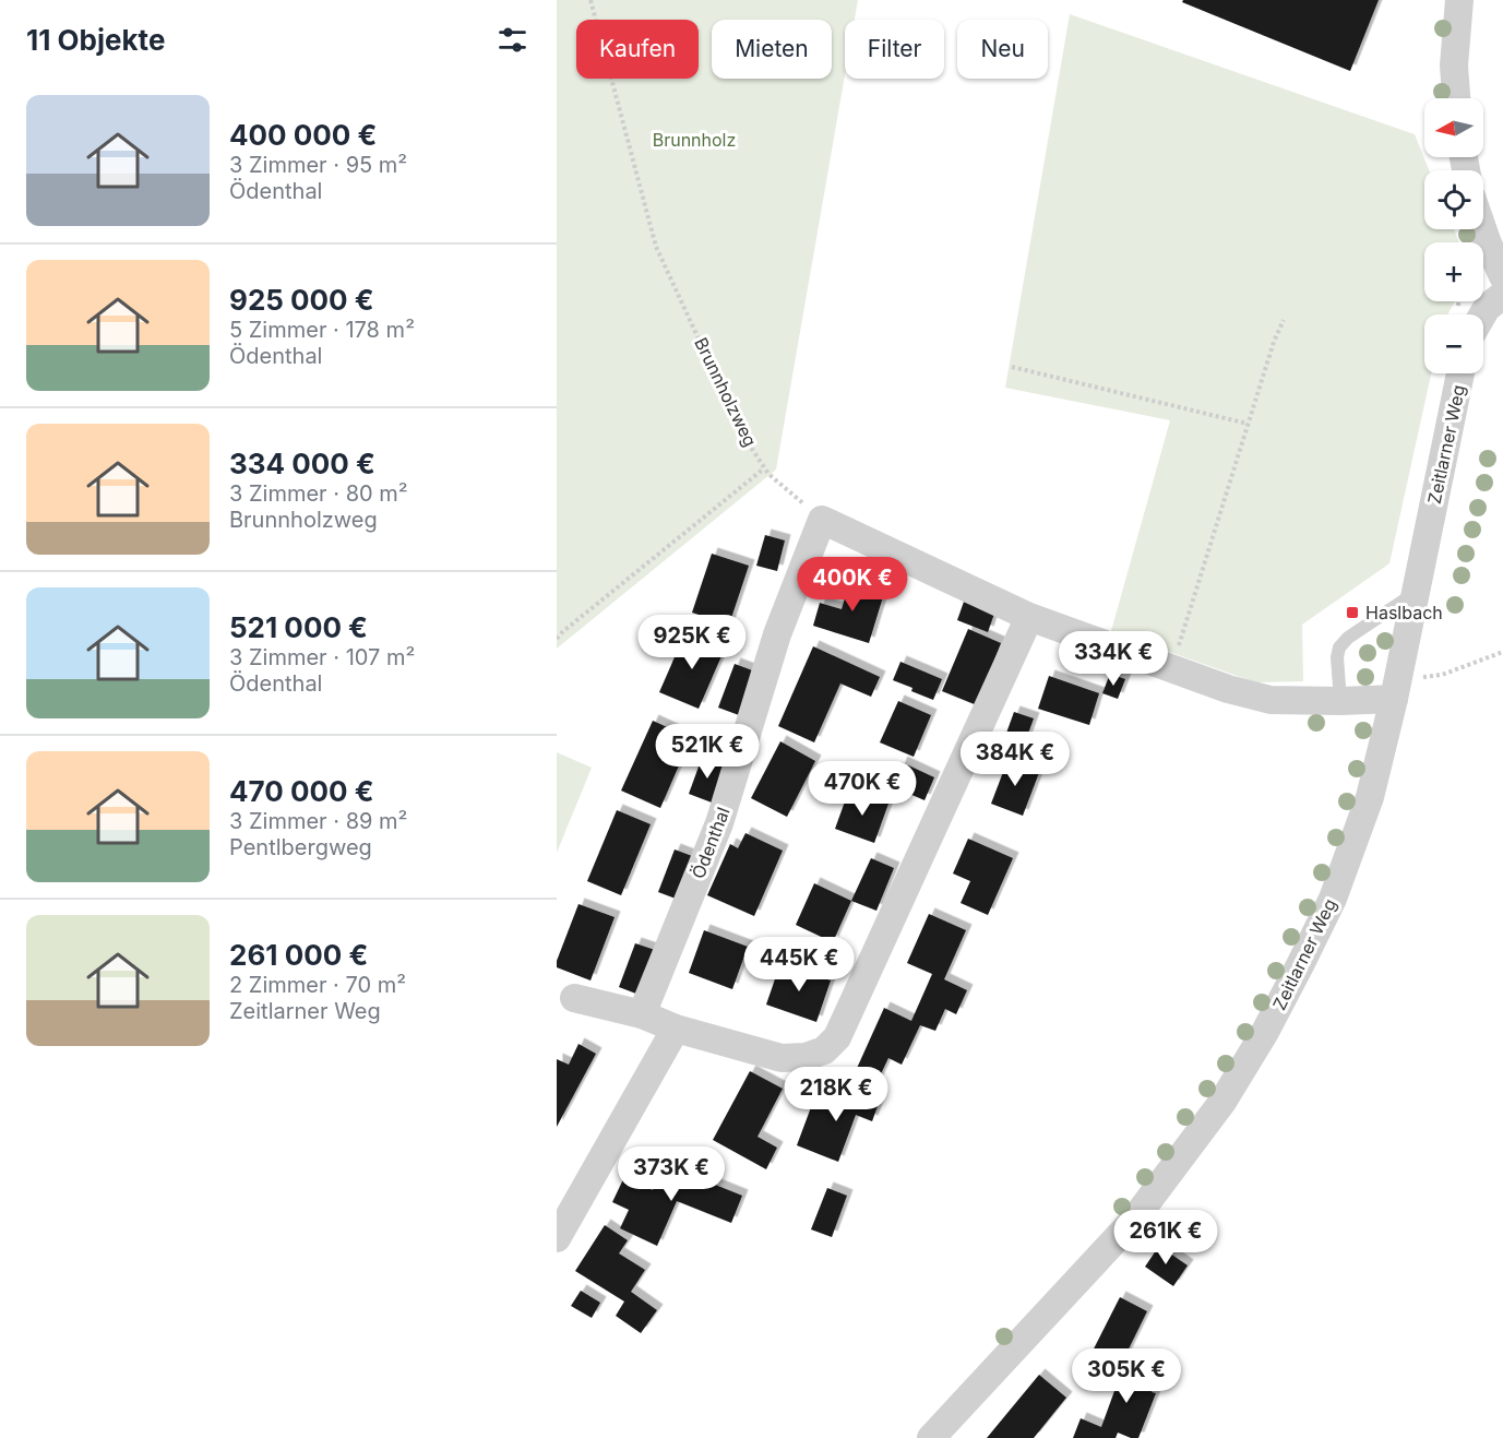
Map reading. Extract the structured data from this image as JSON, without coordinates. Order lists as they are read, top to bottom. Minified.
{"streets":{"street":["Zeitlarner Weg","Ödenthal"],"path":["Brunnholzweg"]},"crossings":[["Brunnholzweg","Ödenthal"]],"parks":["Brunnholz"],"places":{"transit":["Haslbach"]},"north":"left","page":{"heading":"11 Objekte","chip":["Kaufen","Mieten","Filter","Neu"],"list":[{"name":"400 000 €","note":"3 Zimmer · 95 m² · Ödenthal"},{"name":"925 000 €","note":"5 Zimmer · 178 m² · Ödenthal"},{"name":"334 000 €","note":"3 Zimmer · 80 m² · Brunnholzweg"},{"name":"521 000 €","note":"3 Zimmer · 107 m² · Ödenthal"},{"name":"470 000 €","note":"3 Zimmer · 89 m² · Pentlbergweg"},{"name":"261 000 €","note":"2 Zimmer · 70 m² · Zeitlarner Weg"}],"map_buttons":["+","−"],"price":["400K €","925K €","334K €","521K €","384K €","470K €","445K €","218K €","373K €","261K €","305K €"]}}
